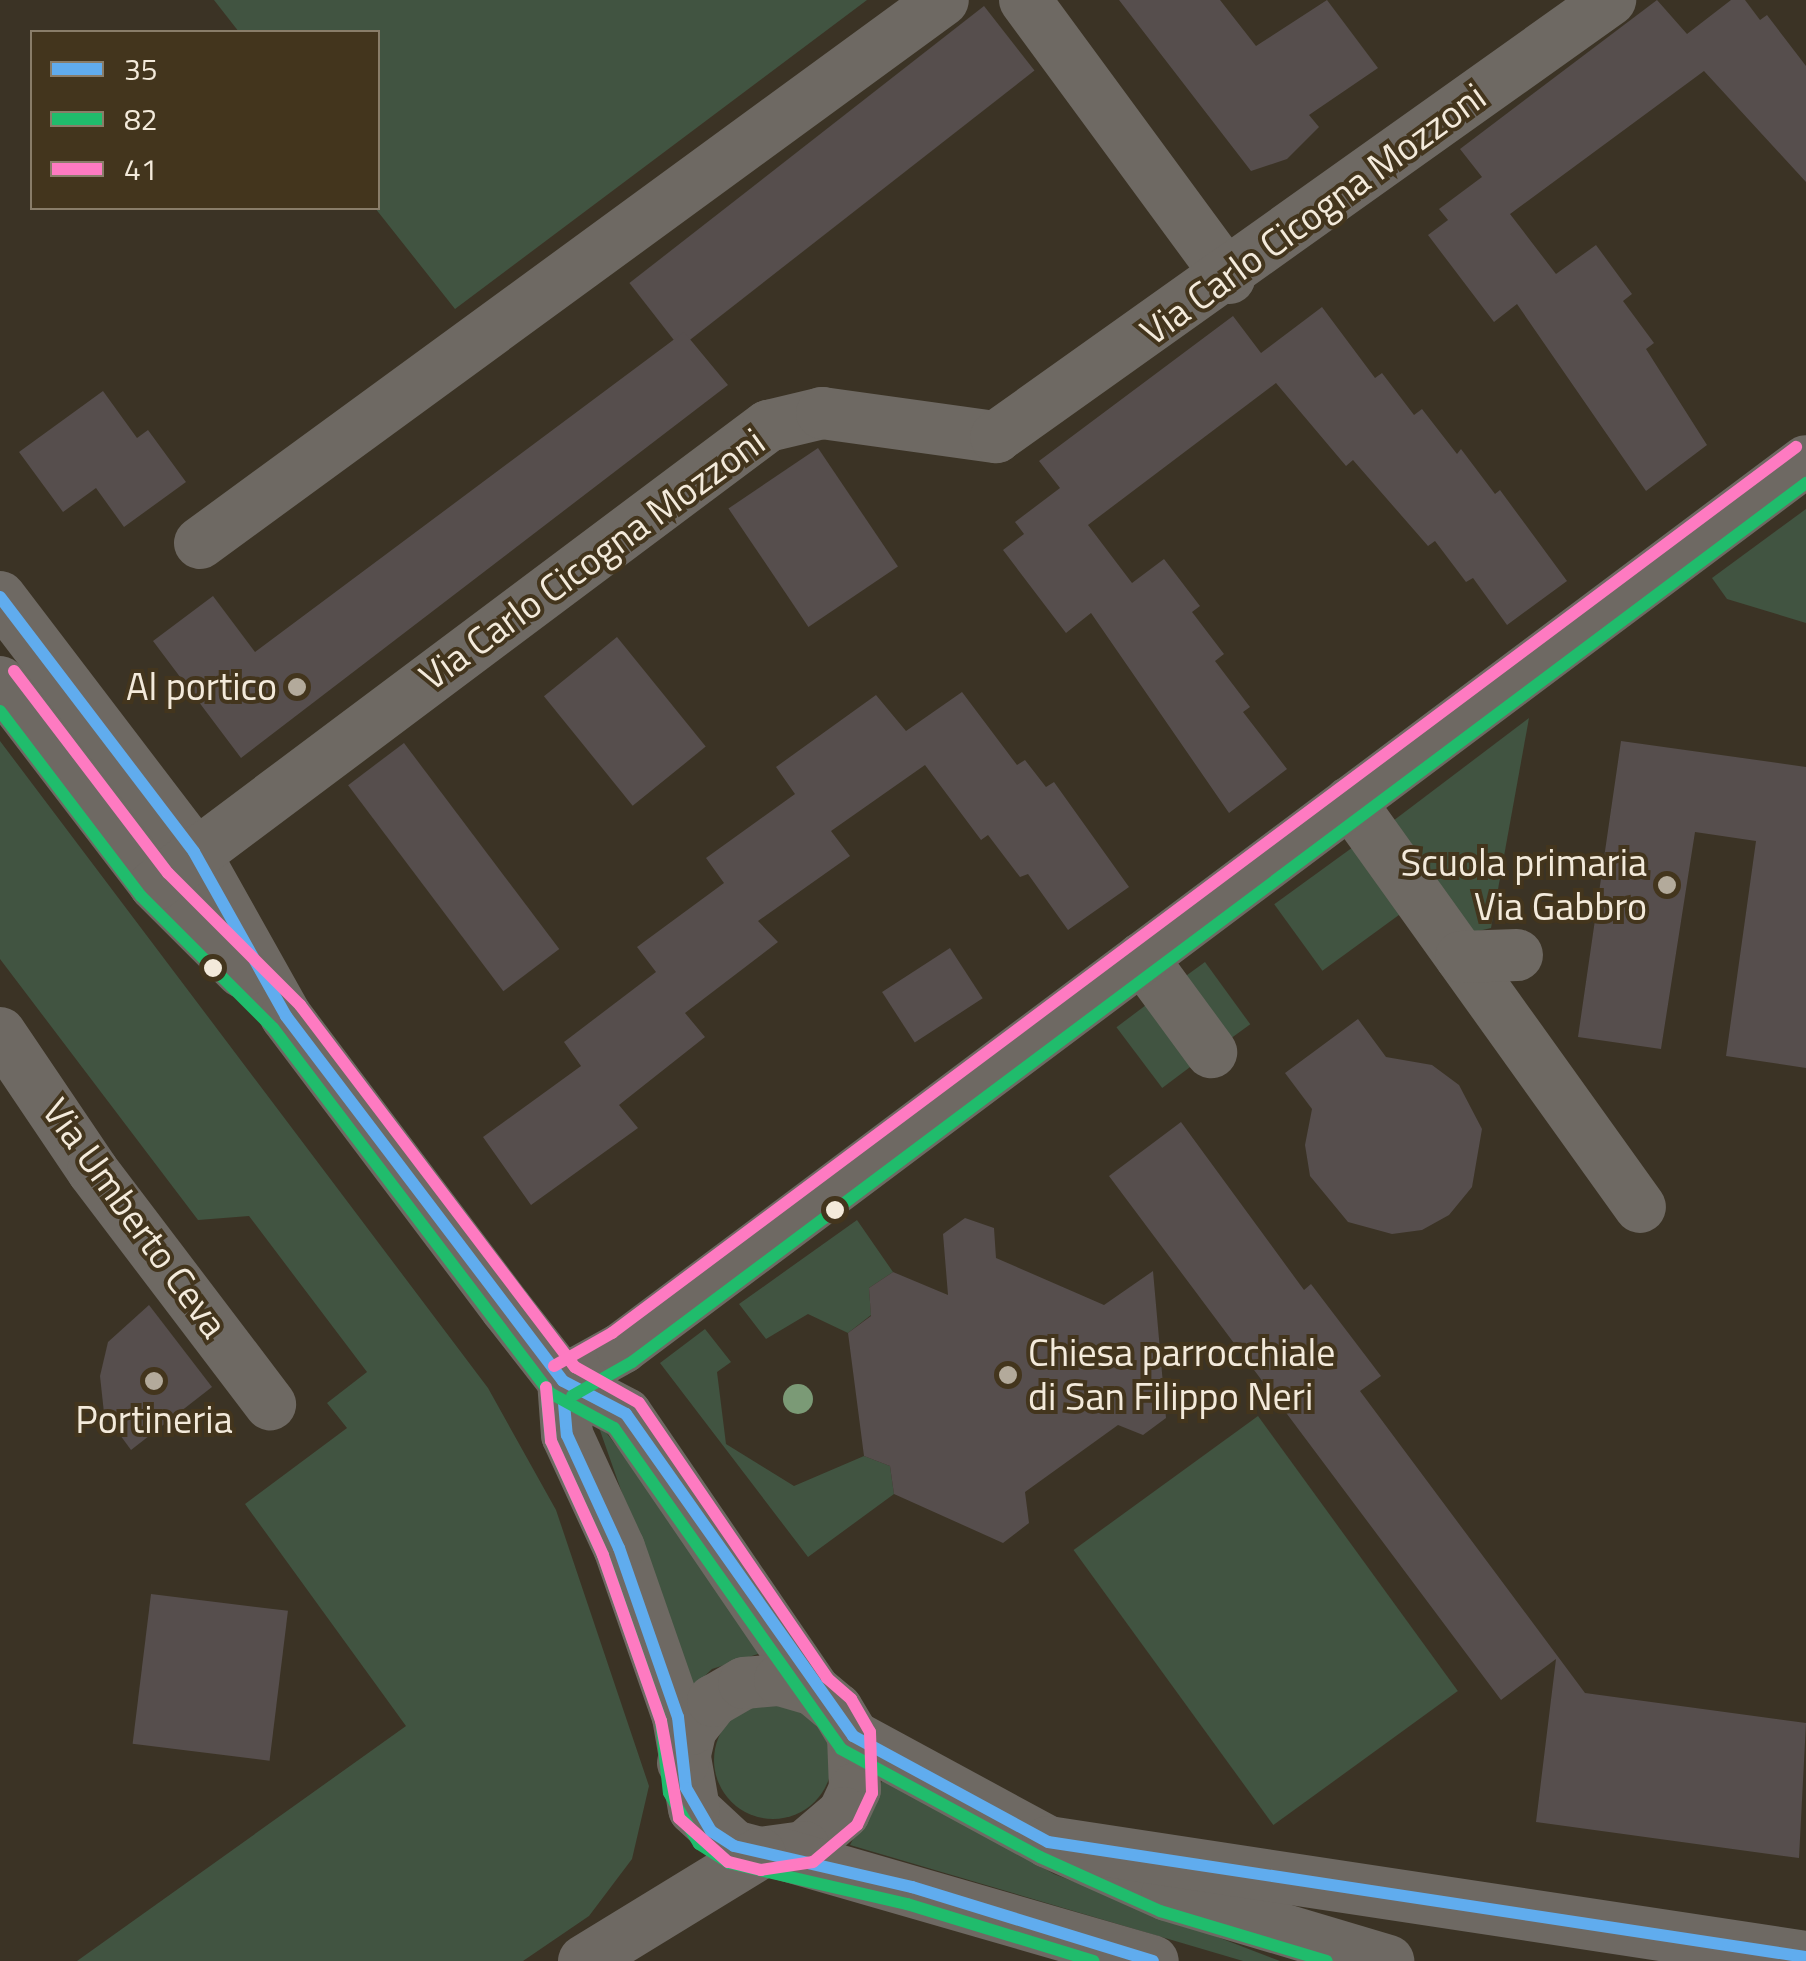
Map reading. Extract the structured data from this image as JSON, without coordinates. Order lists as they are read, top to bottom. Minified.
{"streets":{"street":["Via Carlo Cicogna Mozzoni","Via Umberto Ceva"]},"places":["Al portico","Scuola primaria Via Gabbro","Chiesa parrocchiale di San Filippo Neri","Portineria"],"lines":["transit line 41","transit line 82","transit line 35"],"legend":["35","82","41"]}
